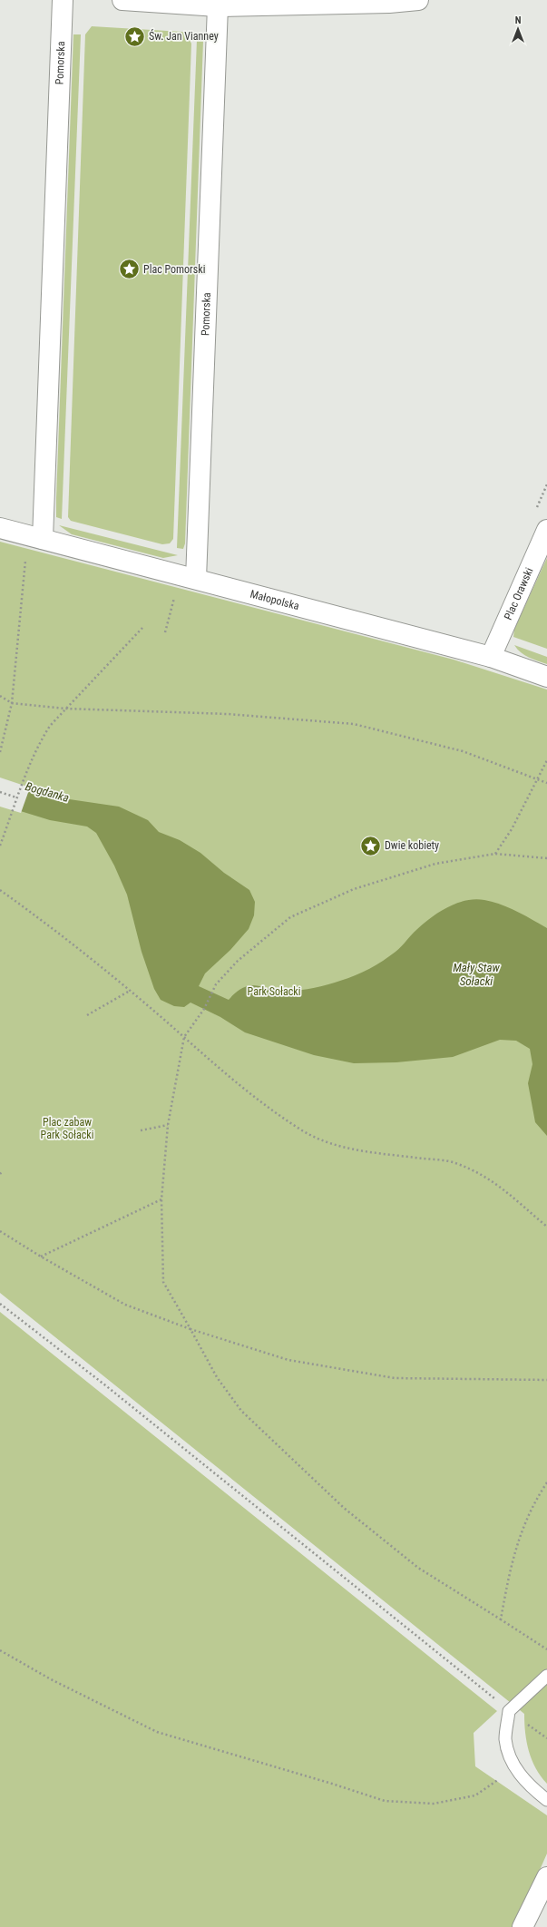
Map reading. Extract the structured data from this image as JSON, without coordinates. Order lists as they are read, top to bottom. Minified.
{"streets":{"street":["Pomorska","Plac Orawski","Małopolska"]},"crossings":[["Pomorska","Małopolska"],["Plac Orawski","Małopolska"]],"water":["Bogdanka","Mały Staw Sołacki"],"parks":["Park Sołacki","Plac zabaw Park Sołacki"],"places":{"place":["Św. Jan Vianney","Plac Pomorski","Dwie kobiety"]},"north":"top"}
